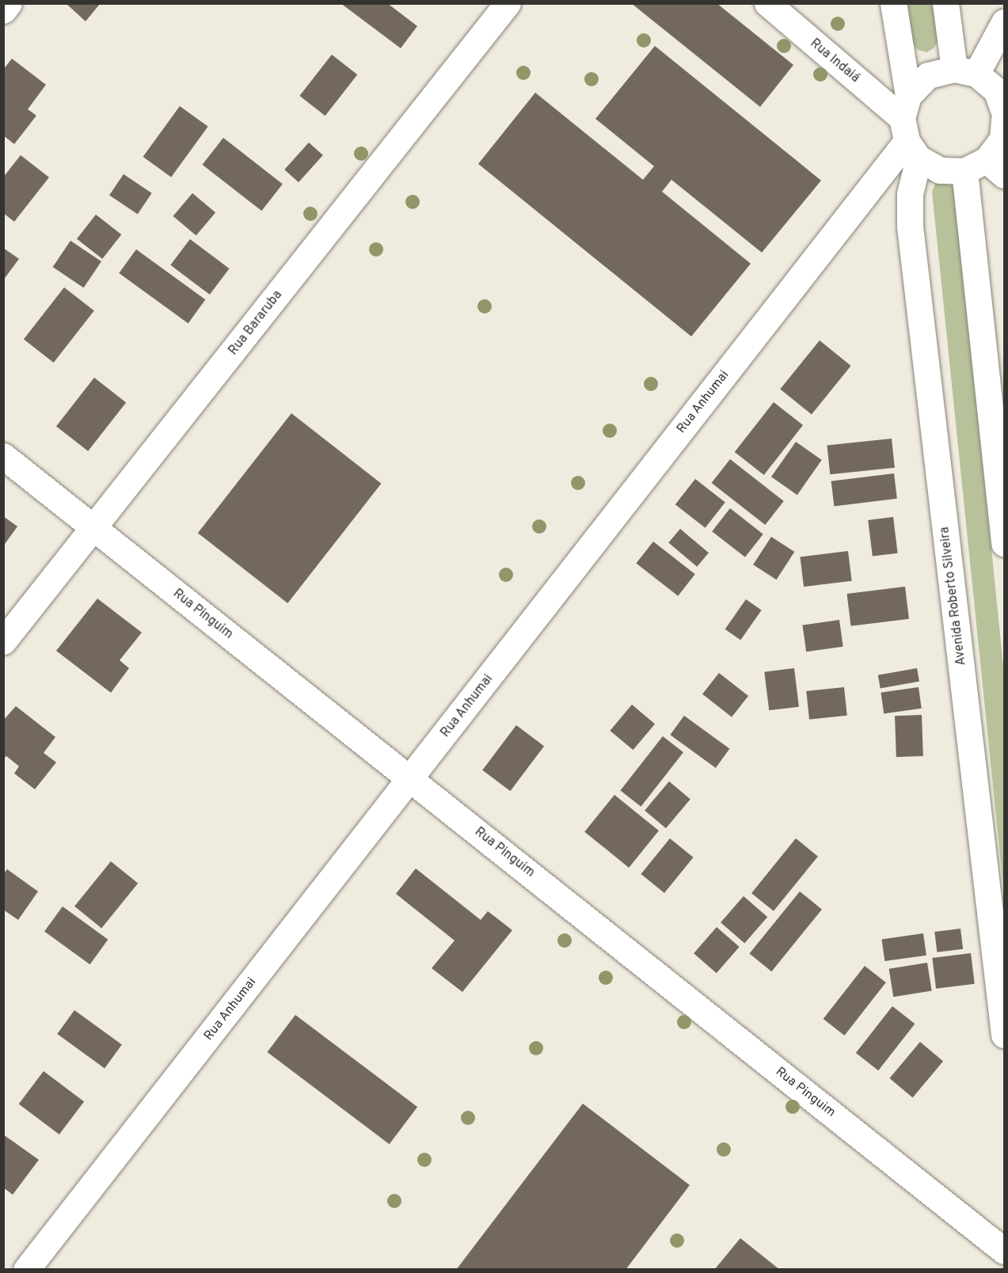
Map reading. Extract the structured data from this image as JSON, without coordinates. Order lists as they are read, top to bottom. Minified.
{"streets":{"street":["Rua Indaiá","Rua Bararuba","Rua Anhumai","Avenida Roberto Silveira","Rua Pinguim"]},"crossings":[["Rua Indaiá","Rua Anhumai"],["Rua Indaiá","Avenida Roberto Silveira"],["Rua Bararuba","Rua Pinguim"],["Rua Anhumai","Avenida Roberto Silveira"],["Rua Anhumai","Rua Pinguim"]]}
